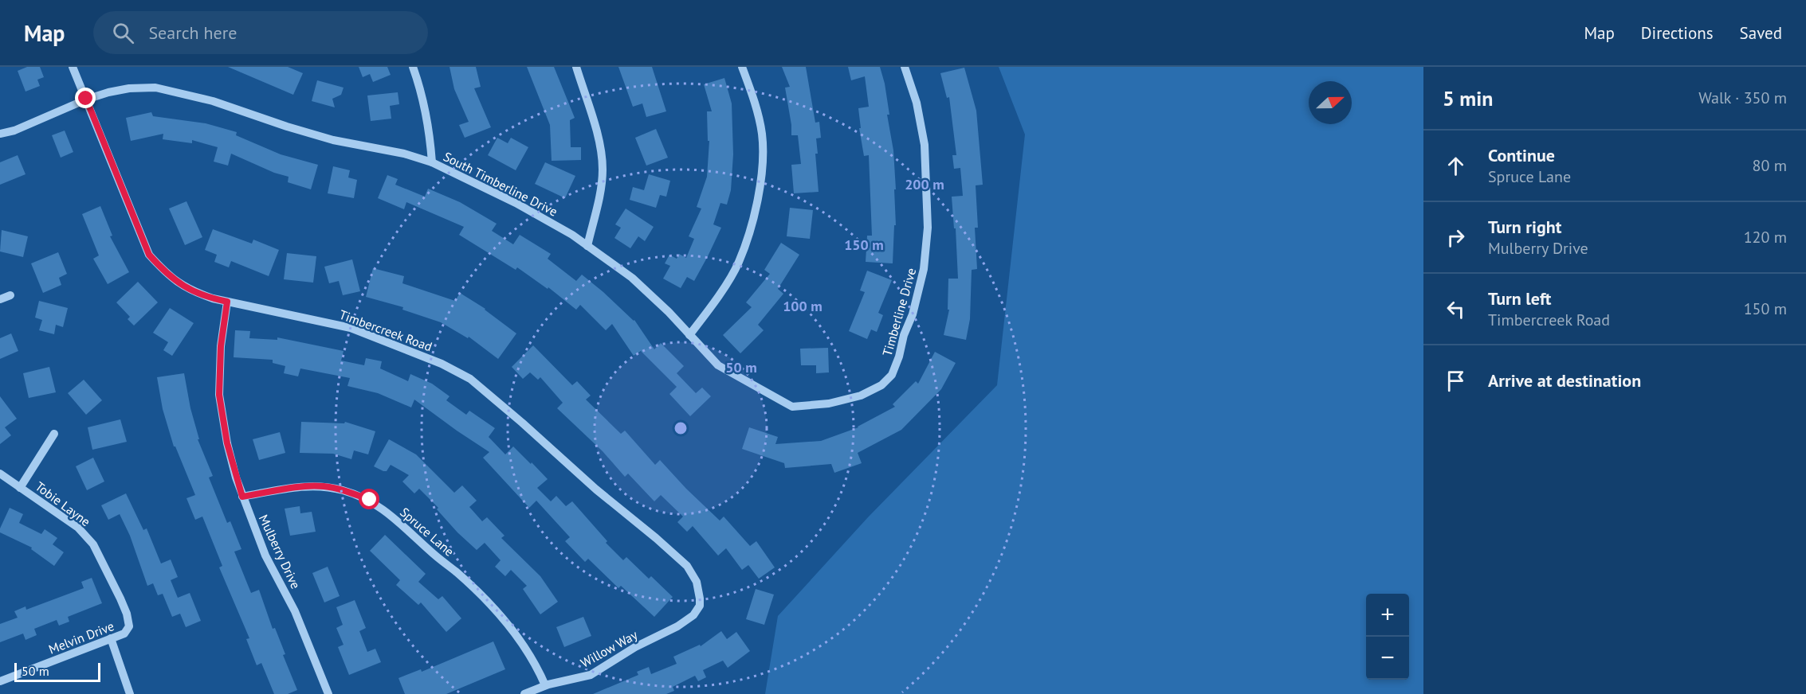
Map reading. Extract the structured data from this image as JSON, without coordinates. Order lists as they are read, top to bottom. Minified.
{"streets":{"street":["South Timberline Drive","Timberline Drive","Timbercreek Road","Tobie Layne","Spruce Lane","Mulberry Drive","Melvin Drive","Willow Way"]},"crossings":[["South Timberline Drive","Timberline Drive"],["South Timberline Drive","Timbercreek Road"],["Timbercreek Road","Mulberry Drive"],["Timbercreek Road","Willow Way"],["Tobie Layne","Melvin Drive"],["Spruce Lane","Mulberry Drive"],["Spruce Lane","Willow Way"]],"scale_bar":"50 m","north":"right","page":{"header":"Map","search":"Search here","nav":["Map","Directions","Saved"],"heading":["5 min","Walk · 350 m"],"list":[["Continue","Spruce Lane","80 m"],["Turn right","Mulberry Drive","120 m"],["Turn left","Timbercreek Road","150 m"],"Arrive at destination"],"map_buttons":["+","−"],"scale":"50 m"},"rings":["200 m","150 m","100 m","50 m"]}
